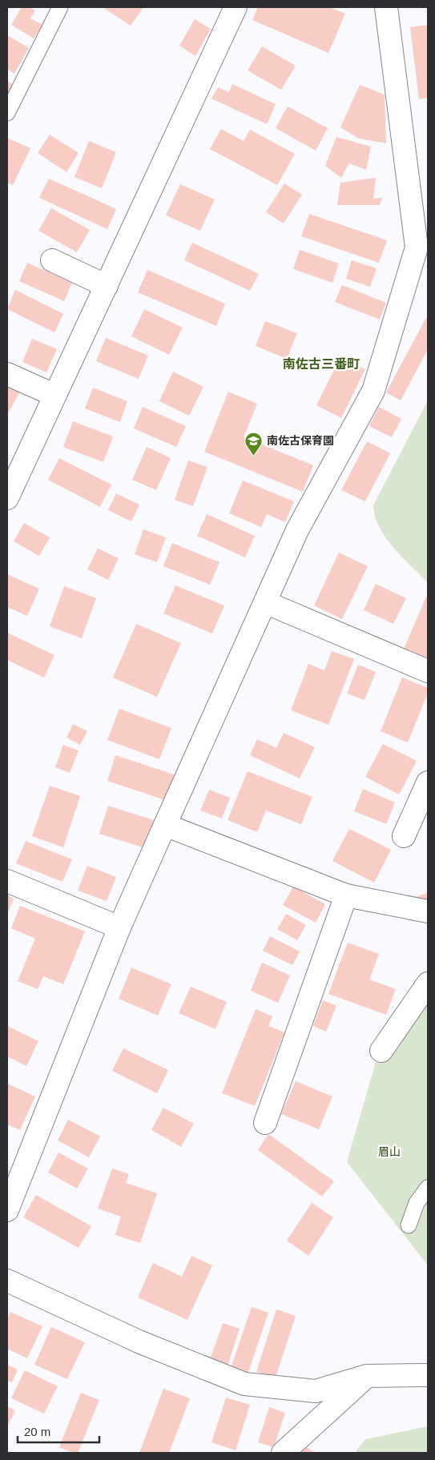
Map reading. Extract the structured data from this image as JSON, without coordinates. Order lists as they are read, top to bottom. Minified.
{"districts":["南佐古三番町"],"parks":["眉山"],"places":{"school or university":["南佐古保育園"]},"scale_bar":"20 m"}
